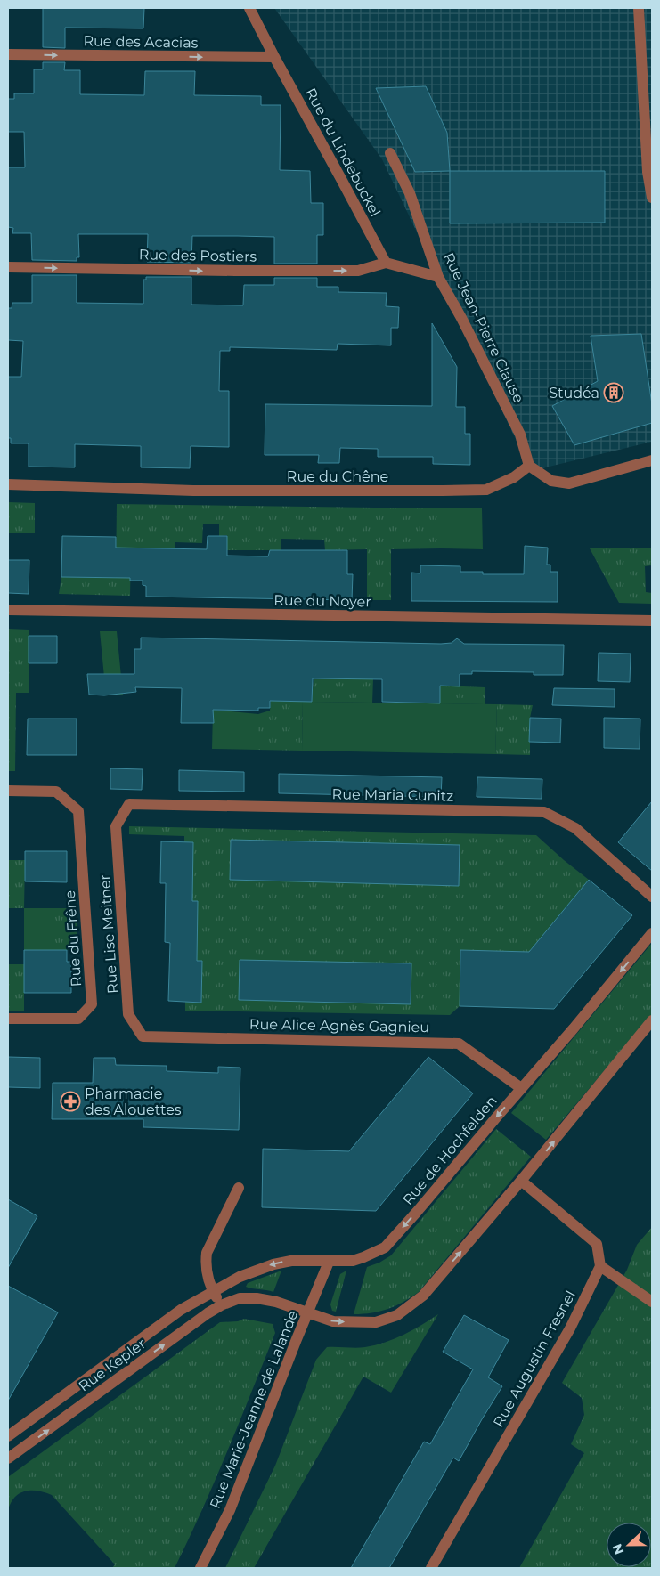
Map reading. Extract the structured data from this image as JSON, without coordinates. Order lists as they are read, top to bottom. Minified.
{"streets":{"street":["Rue des Acacias","Rue du Lindebuckel","Rue des Postiers","Rue Jean-Pierre Clause","Rue du Chêne","Rue du Noyer","Rue Maria Cunitz","Rue Lise Meitner","Rue du Frêne","Rue Alice Agnès Gagnieu","Rue de Hochfelden","Rue Augustin Fresnel","Rue Kepler","Rue Marie-Jeanne de Lalande"]},"crossings":[["Rue des Acacias","Rue du Lindebuckel"],["Rue du Lindebuckel","Rue des Postiers"],["Rue Jean-Pierre Clause","Rue du Chêne"],["Rue Maria Cunitz","Rue Lise Meitner"],["Rue Lise Meitner","Rue Alice Agnès Gagnieu"],["Rue Alice Agnès Gagnieu","Rue de Hochfelden"],["Rue de Hochfelden","Rue Kepler"],["Rue de Hochfelden","Rue Marie-Jeanne de Lalande"]],"one_way":["Rue des Acacias","Rue des Postiers"],"places":{"building":["Studéa"],"pharmacy":["Pharmacie des Alouettes"]},"north":"left"}
